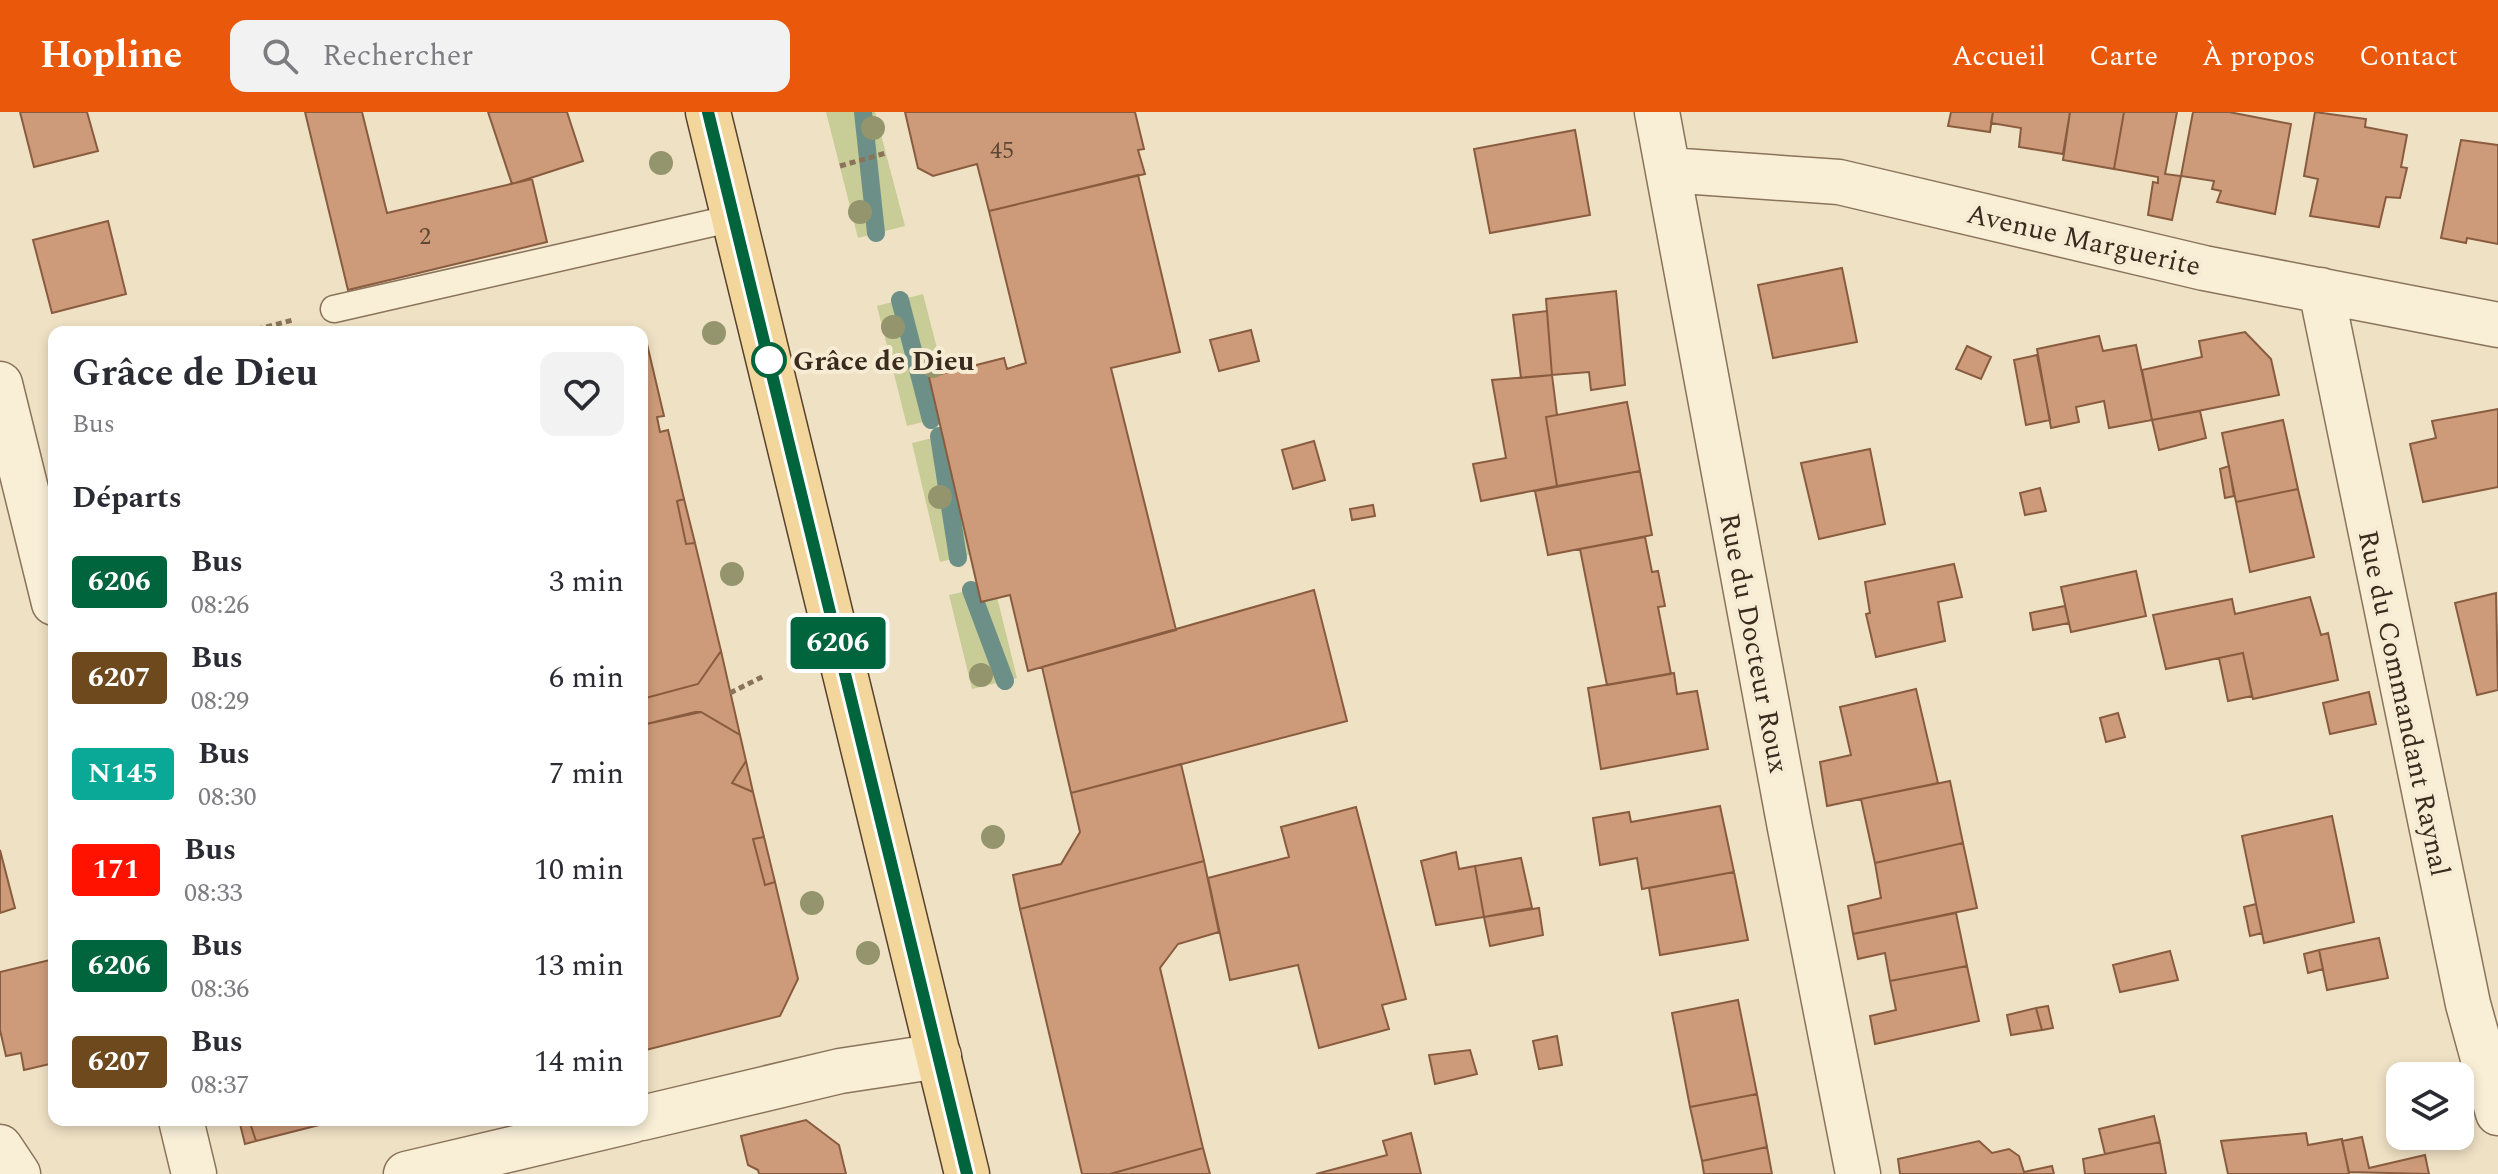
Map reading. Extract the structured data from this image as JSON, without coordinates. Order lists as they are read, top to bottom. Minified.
{"streets":{"street":["Avenue Marguerite","Rue du Docteur Roux","Rue du Commandant Raynal"]},"crossings":[["Avenue Marguerite","Rue du Docteur Roux"],["Avenue Marguerite","Rue du Commandant Raynal"]],"places":["Grâce de Dieu"],"lines":["bus line 6206"],"house_numbers":["45","2"],"page":{"header":"Hopline","search":"Rechercher","nav":["Accueil","Carte","À propos","Contact"],"on_map":"6206","heading":[["Grâce de Dieu","Bus"],"Départs"],"list":[{"mark":"6206","name":"Bus","note":"08:26","value":"3 min"},{"mark":"6207","name":"Bus","note":"08:29","value":"6 min"},{"mark":"N145","name":"Bus","note":"08:30","value":"7 min"},{"mark":"171","name":"Bus","note":"08:33","value":"10 min"},{"mark":"6206","name":"Bus","note":"08:36","value":"13 min"},{"mark":"6207","name":"Bus","note":"08:37","value":"14 min"}]}}
